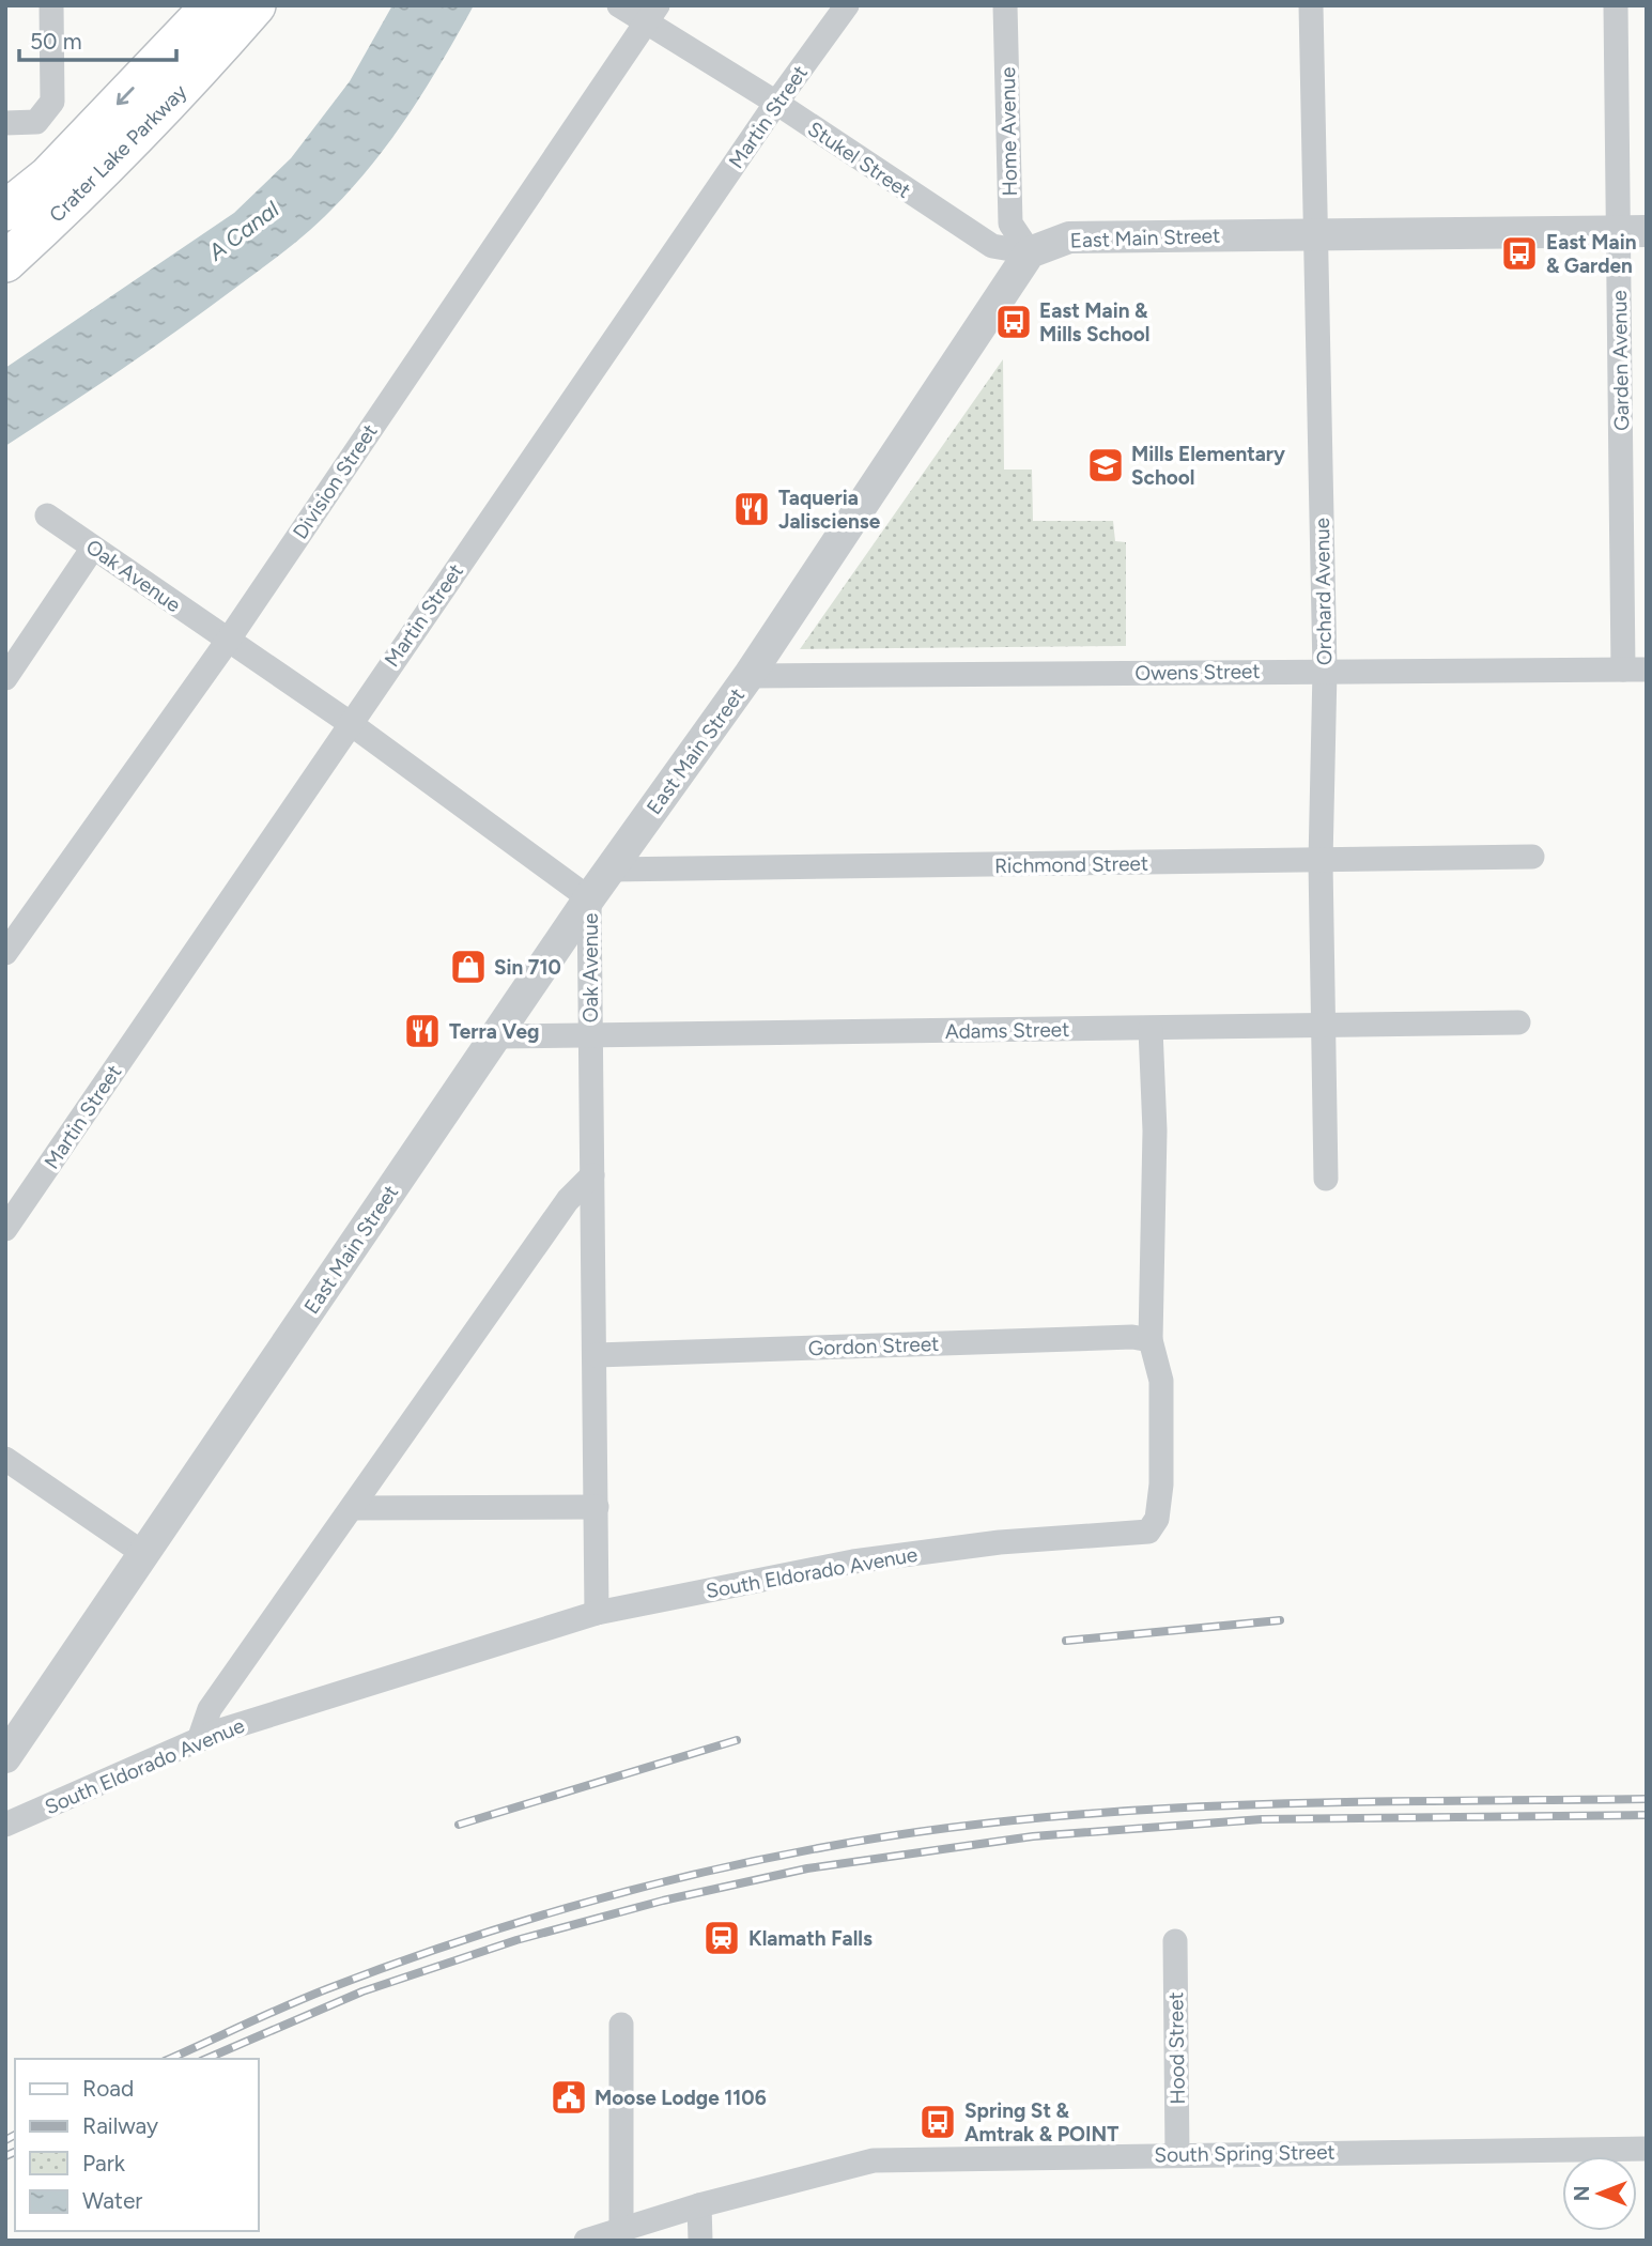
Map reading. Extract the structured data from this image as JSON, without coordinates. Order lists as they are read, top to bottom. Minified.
{"streets":{"main road":["Crater Lake Parkway"],"street":["Martin Street","Home Avenue","Stukel Street","East Main Street","Garden Avenue","Division Street","Oak Avenue","Orchard Avenue","Owens Street","Richmond Street","Adams Street","Gordon Street","South Eldorado Avenue","Hood Street","South Spring Street"]},"crossings":[["Martin Street","Stukel Street"],["Martin Street","Oak Avenue"],["Home Avenue","Stukel Street"],["Home Avenue","East Main Street"],["Stukel Street","East Main Street"],["Stukel Street","Division Street"],["East Main Street","Garden Avenue"],["East Main Street","Oak Avenue"],["East Main Street","Orchard Avenue"],["East Main Street","Owens Street"],["East Main Street","Richmond Street"],["East Main Street","Adams Street"],["Garden Avenue","Owens Street"],["Division Street","Oak Avenue"],["Oak Avenue","Adams Street"],["Oak Avenue","Gordon Street"],["Oak Avenue","South Eldorado Avenue"],["Orchard Avenue","Owens Street"],["Orchard Avenue","Richmond Street"],["Orchard Avenue","Adams Street"],["Adams Street","South Eldorado Avenue"],["Gordon Street","South Eldorado Avenue"],["Hood Street","South Spring Street"]],"water":["A Canal"],"places":{"bus stop":["East Main & Garden","East Main & Mills School","Spring St & Amtrak & POINT"],"school or university":["Mills Elementary School"],"restaurant":["Taqueria Jalisciense","Terra Veg"],"shop":["Sin 710"],"station":["Klamath Falls"],"public building":["Moose Lodge 1106"]},"legend":["Road","Railway","Park","Water"],"scale_bar":"50 m","north":"left"}
